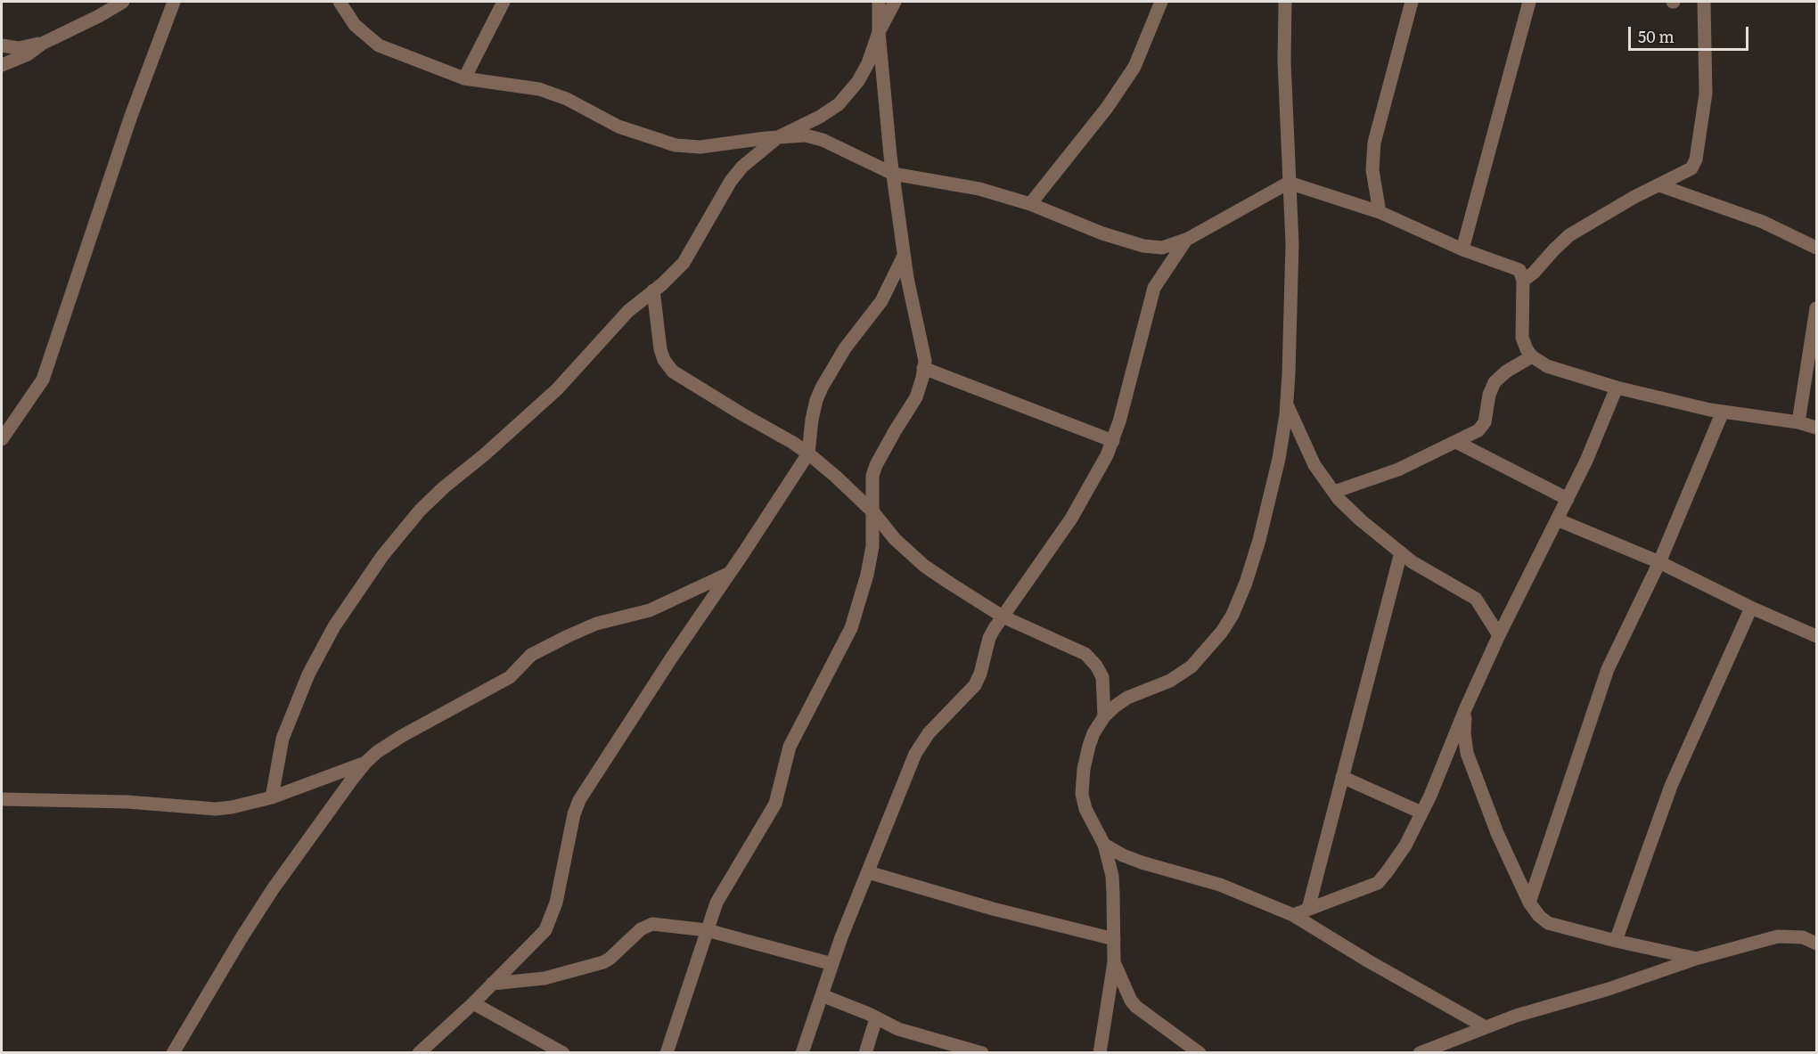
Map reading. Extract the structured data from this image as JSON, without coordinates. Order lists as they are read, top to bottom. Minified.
{"scale_bar":"50 m"}
